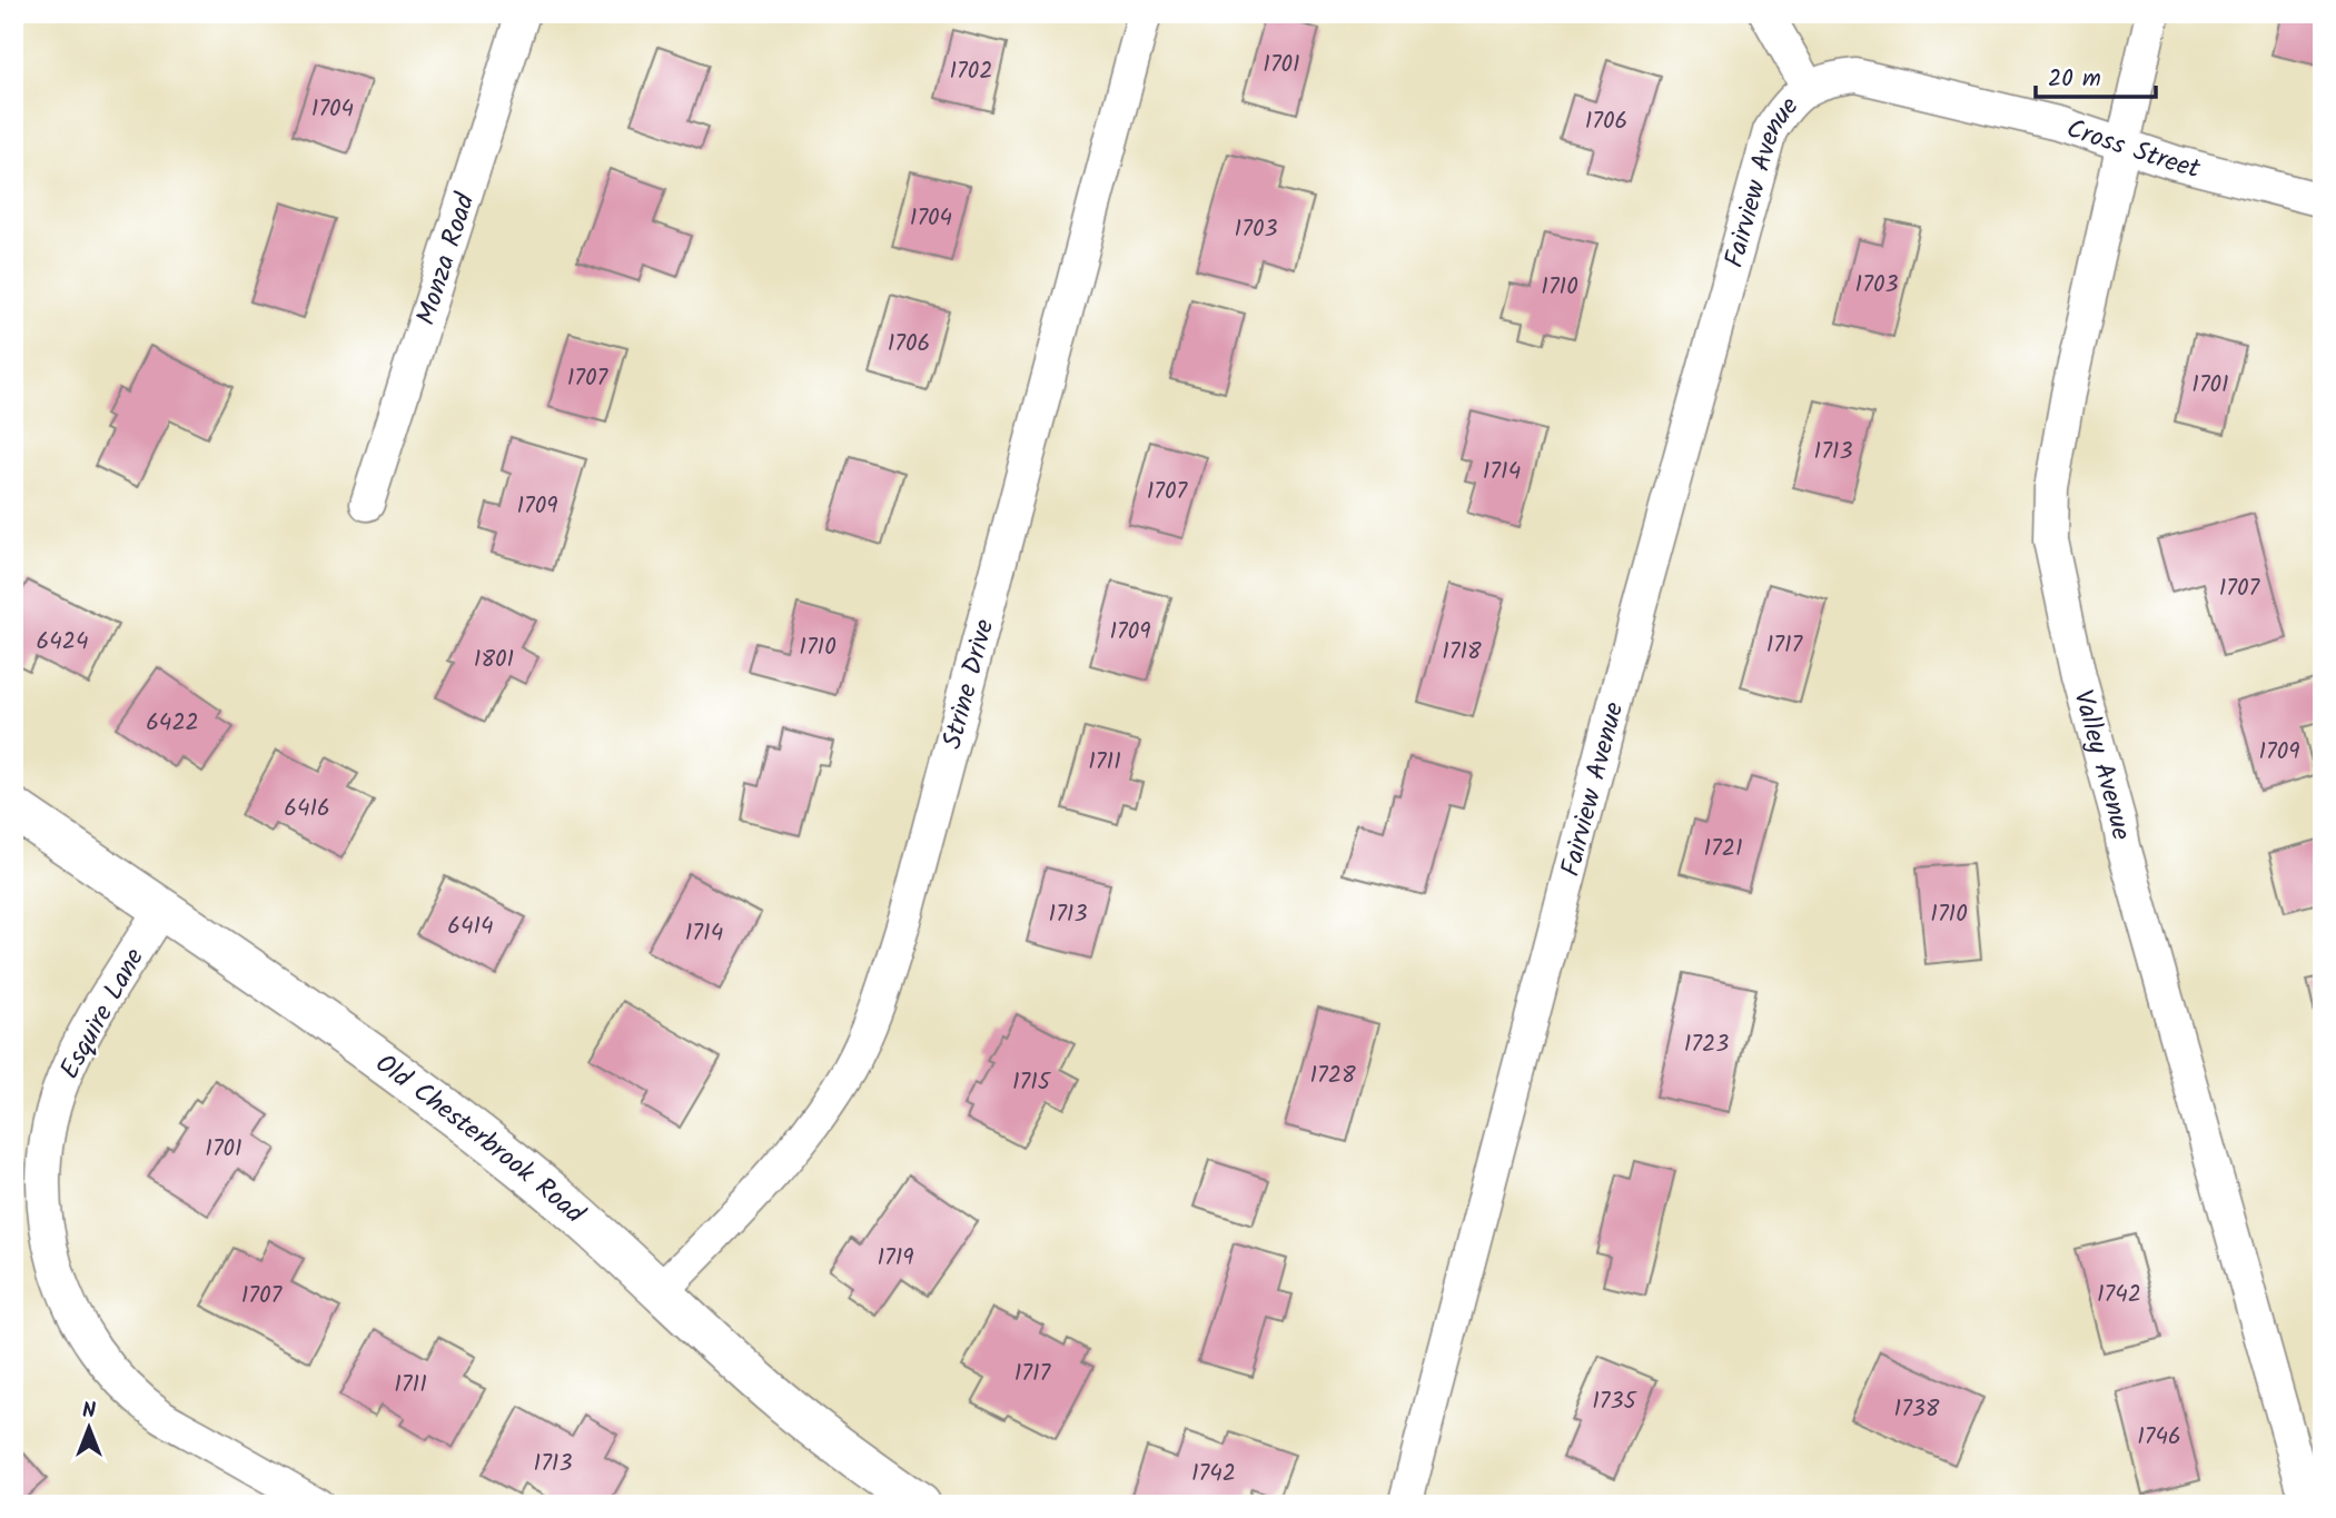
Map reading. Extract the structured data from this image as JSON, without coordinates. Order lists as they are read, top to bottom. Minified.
{"streets":{"street":["Cross Street","Fairview Avenue","Monza Road","Strine Drive","Valley Avenue","Esquire Lane","Old Chesterbrook Road"]},"crossings":[["Cross Street","Fairview Avenue"],["Cross Street","Valley Avenue"],["Strine Drive","Old Chesterbrook Road"],["Esquire Lane","Old Chesterbrook Road"]],"house_numbers":["1701","1702","1704","1706","1704","1703","1703","1710","1706","1707","1701","1713","1714","1707","1709","1707","1709","6424","1717","1710","1718","1801","6422","1709","1711","6416","1721","1713","1710","6414","1714","1723","1728","1715","1701","1719","1742","1707","1717","1711","1735","1738","1746","1713","1742"],"scale_bar":"20 m","north":"top"}
